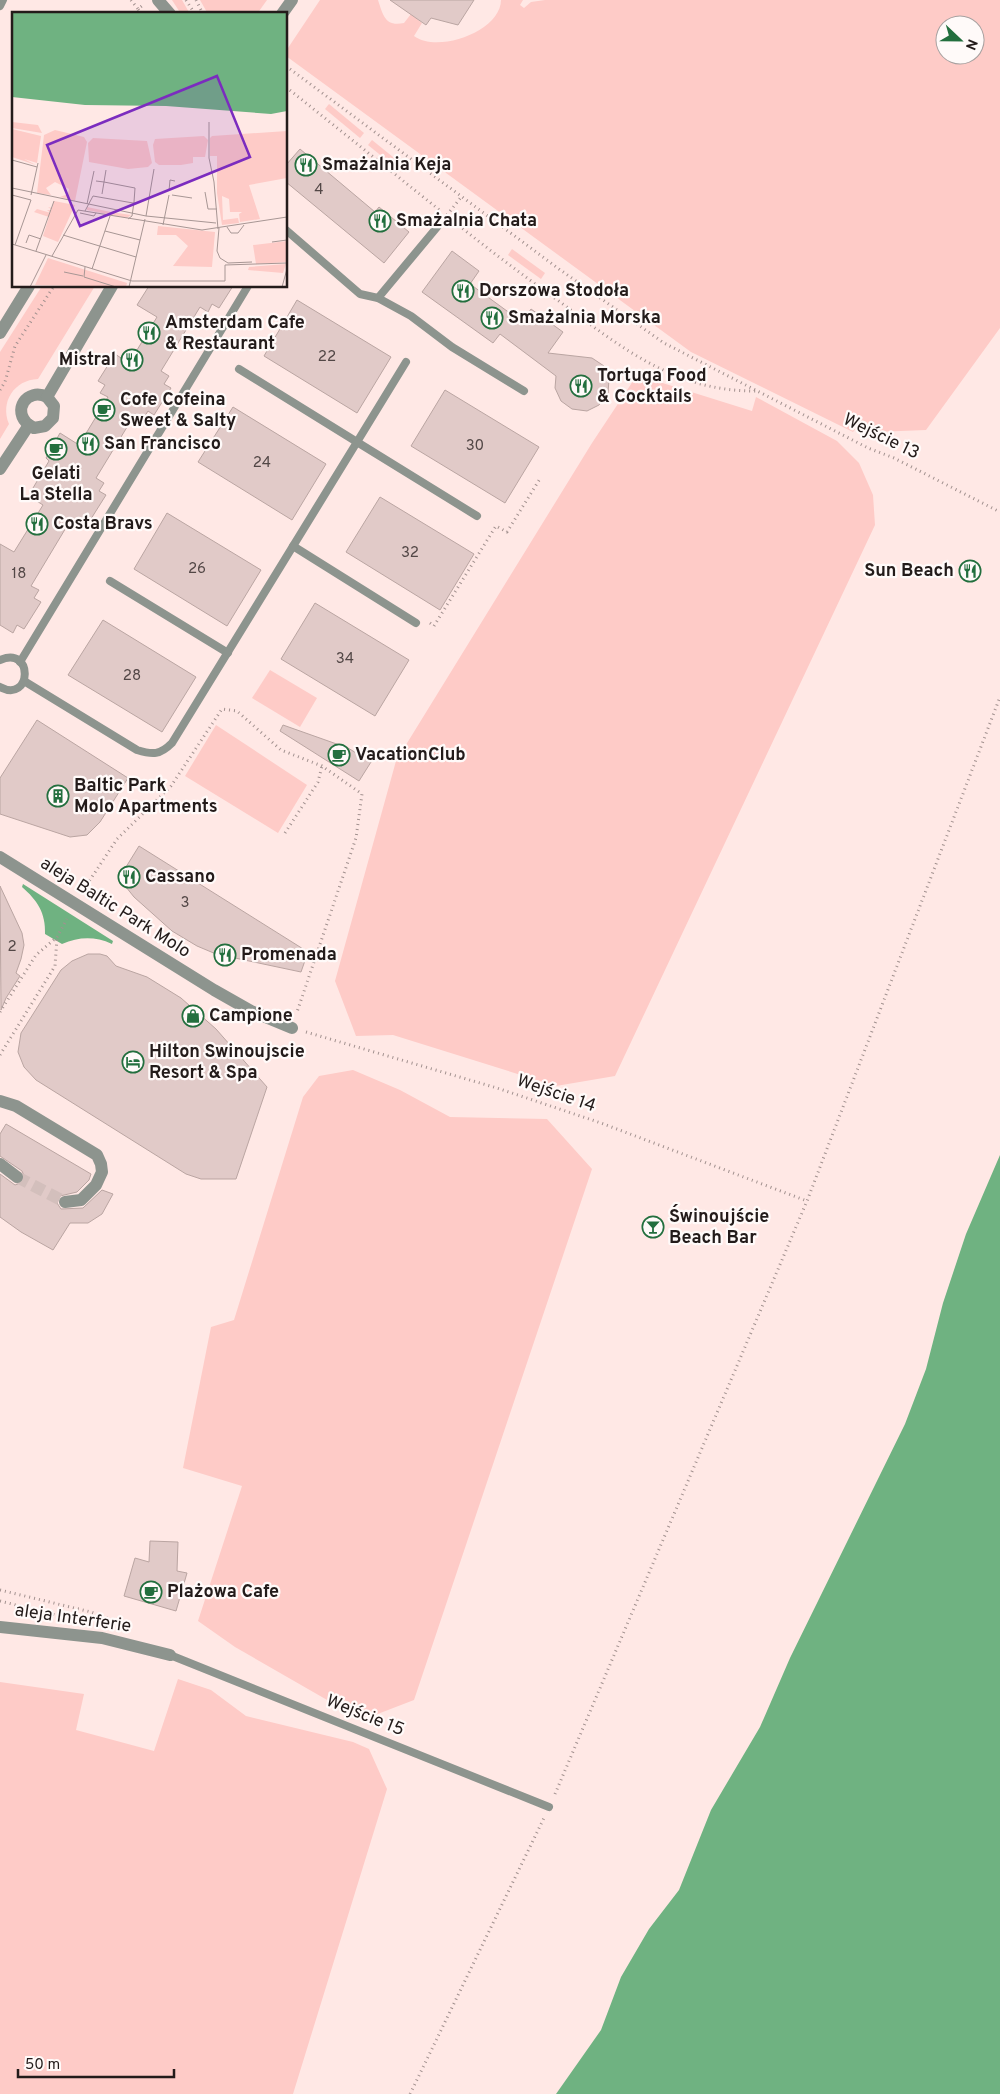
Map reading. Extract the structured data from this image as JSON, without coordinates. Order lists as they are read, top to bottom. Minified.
{"streets":{"street":["aleja Baltic Park Molo","aleja Interferie"],"lane":["Wejście 15"],"path":["Wejście 13","Wejście 14"]},"crossings":[["aleja Baltic Park Molo","Wejście 14"],["aleja Interferie","Wejście 15"]],"places":{"restaurant":["Smażalnia Keja","Smażalnia Chata","Dorszowa Stodoła","Smażalnia Morska","Amsterdam Cafe & Restaurant","Mistral","Tortuga Food & Cocktails","San Francisco","Costa Bravs","Sun Beach","Cassano","Promenada"],"cafe":["Cofe Cofeina Sweet & Salty","Gelati La Stella","VacationClub","Plażowa Cafe"],"building":["Baltic Park Molo Apartments"],"shop":["Campione"],"hotel":["Hilton Swinoujscie Resort & Spa"],"bar":["Świnoujście Beach Bar"]},"house_numbers":["4","22","30","24","32","26","18","34","28","3","2"],"scale_bar":"50 m","north":"right"}
